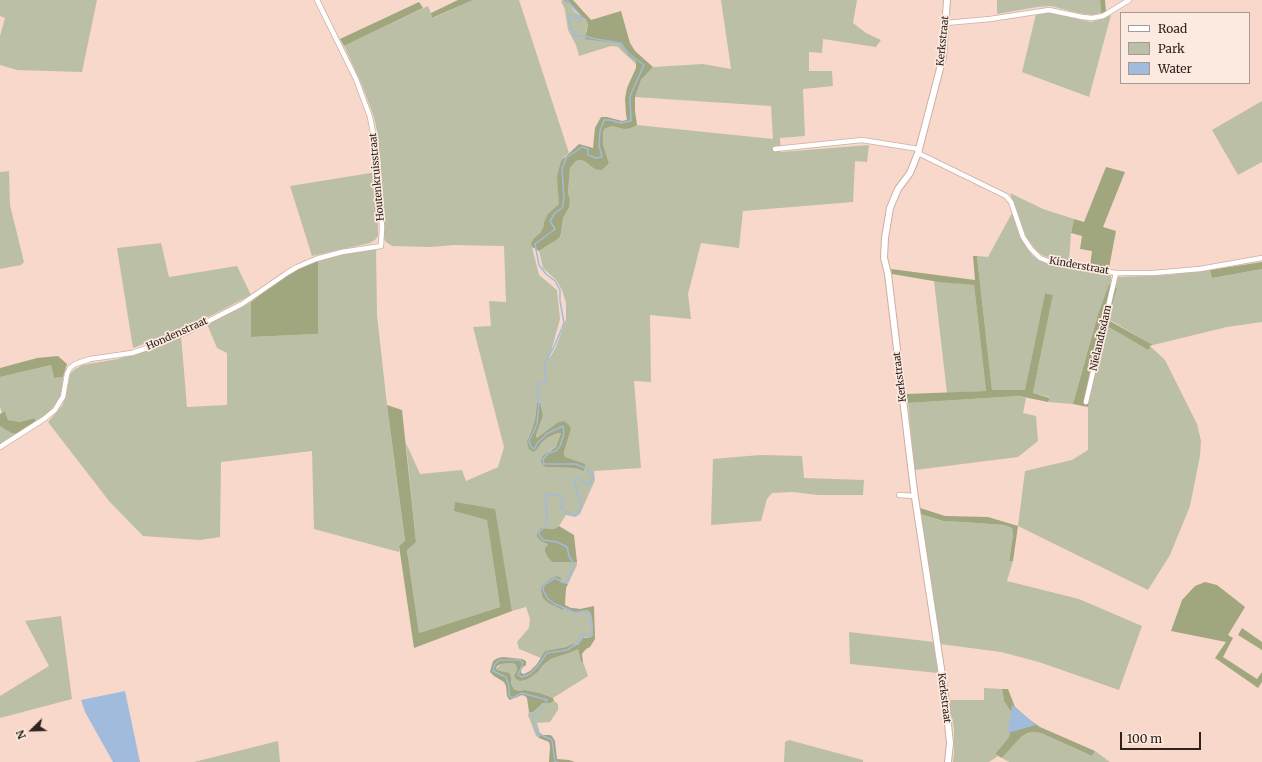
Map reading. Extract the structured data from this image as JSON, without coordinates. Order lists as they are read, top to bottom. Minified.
{"streets":{"street":["Kerkstraat","Houtenkruisstraat","Kinderstraat","Hondenstraat","Nielandtsdam"]},"crossings":[["Kerkstraat","Kinderstraat"],["Houtenkruisstraat","Hondenstraat"],["Kinderstraat","Nielandtsdam"]],"legend":["Road","Park","Water"],"scale_bar":"100 m","north":"bottom left"}
